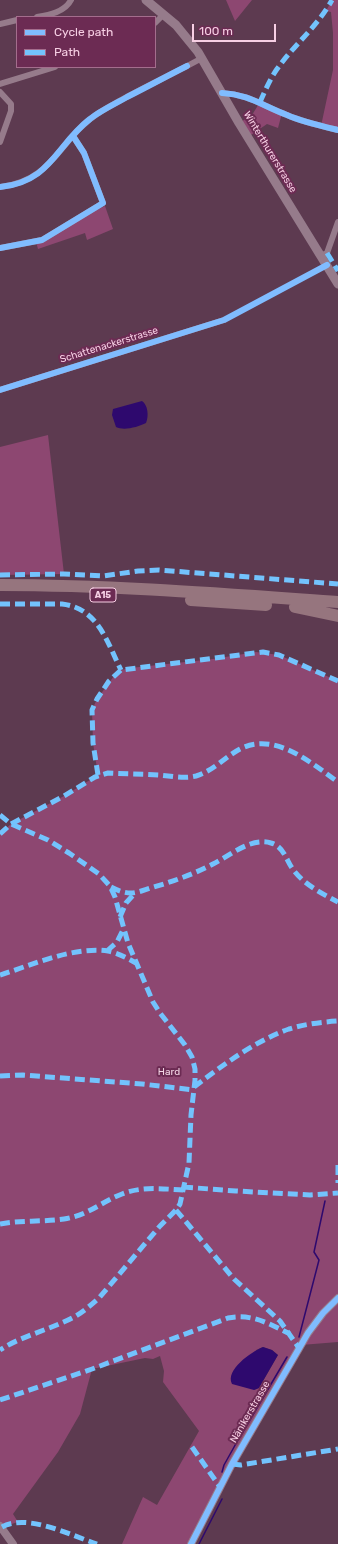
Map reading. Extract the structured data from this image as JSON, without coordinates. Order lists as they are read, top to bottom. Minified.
{"streets":{"highway":["A15"],"main road":["Winterthurerstrasse"],"street":["Schattenackerstrasse","Nänikerstrasse"]},"parks":["Hard"],"legend":["Cycle path","Path"],"scale_bar":"100 m"}
